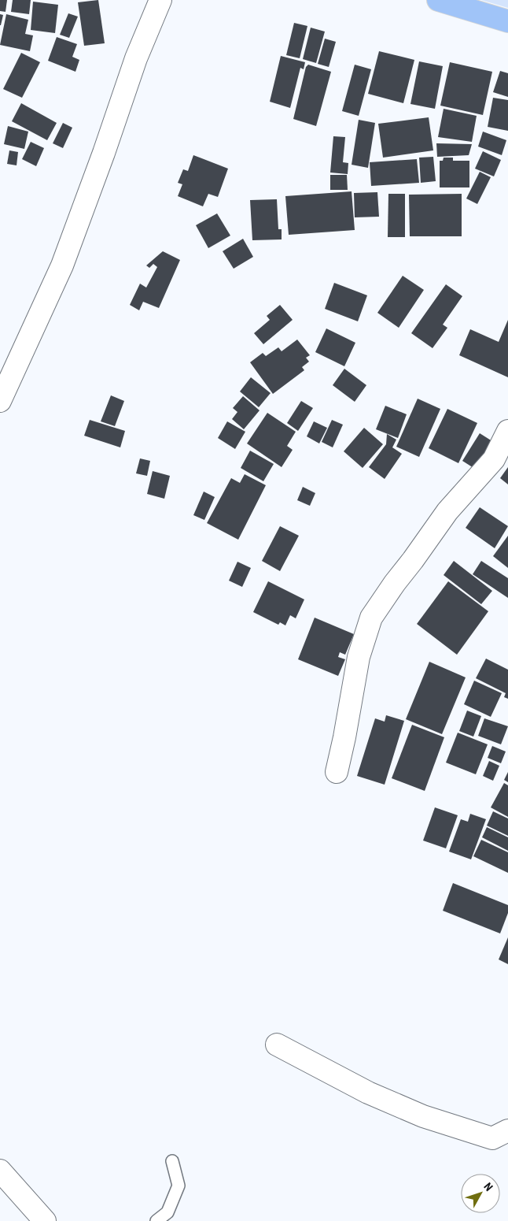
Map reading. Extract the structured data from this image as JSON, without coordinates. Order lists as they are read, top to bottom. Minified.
{"north":"top right"}
